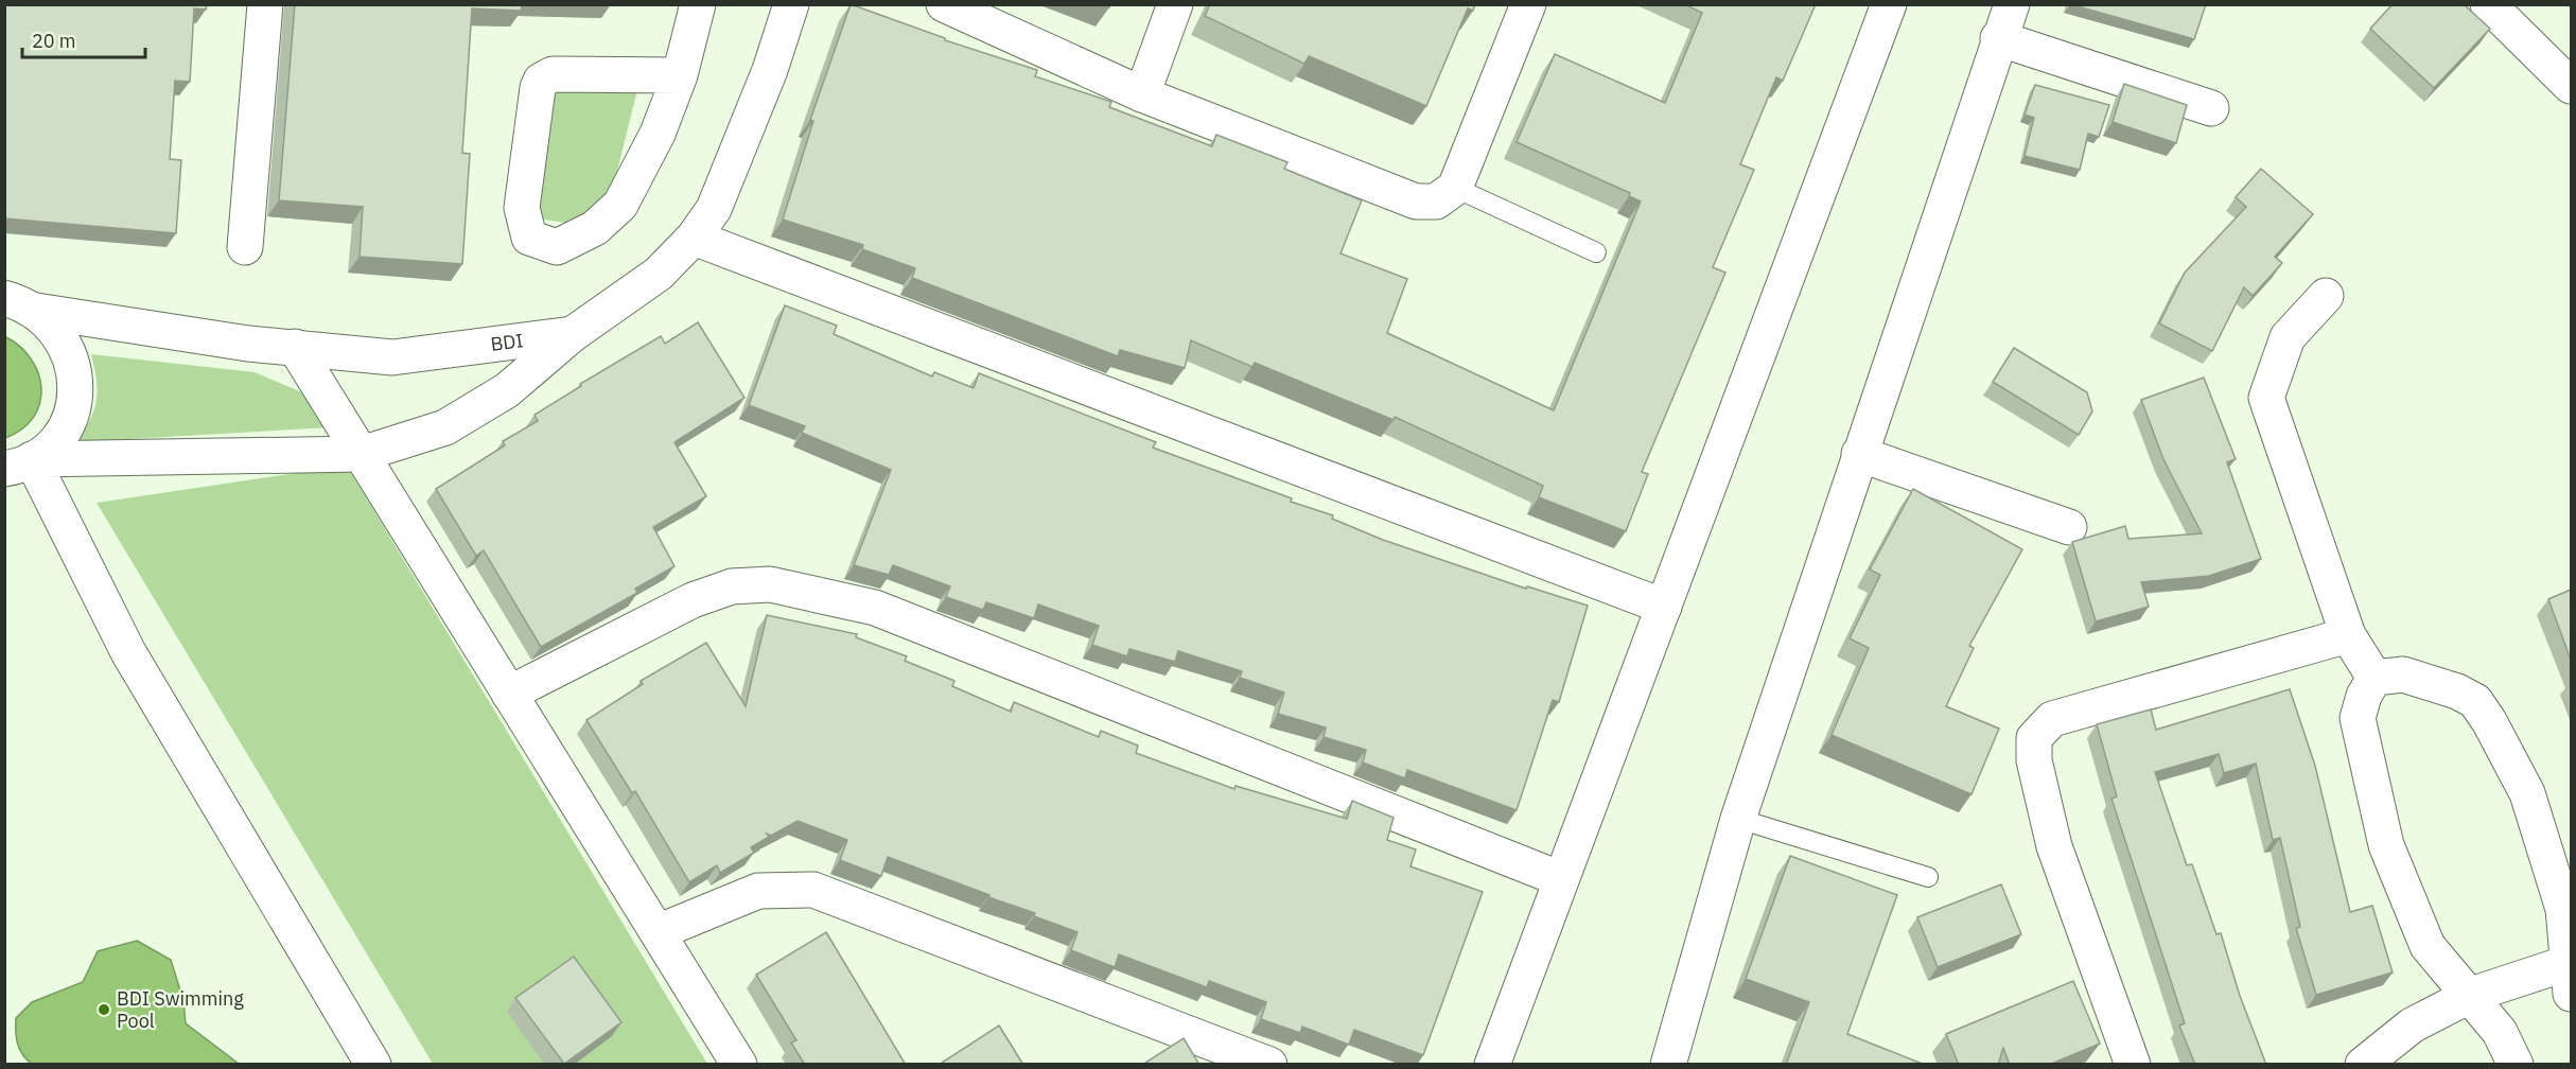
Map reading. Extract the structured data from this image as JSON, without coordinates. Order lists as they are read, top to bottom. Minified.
{"streets":{"street":["BDI"]},"places":["BDI Swimming Pool"],"scale_bar":"20 m"}
